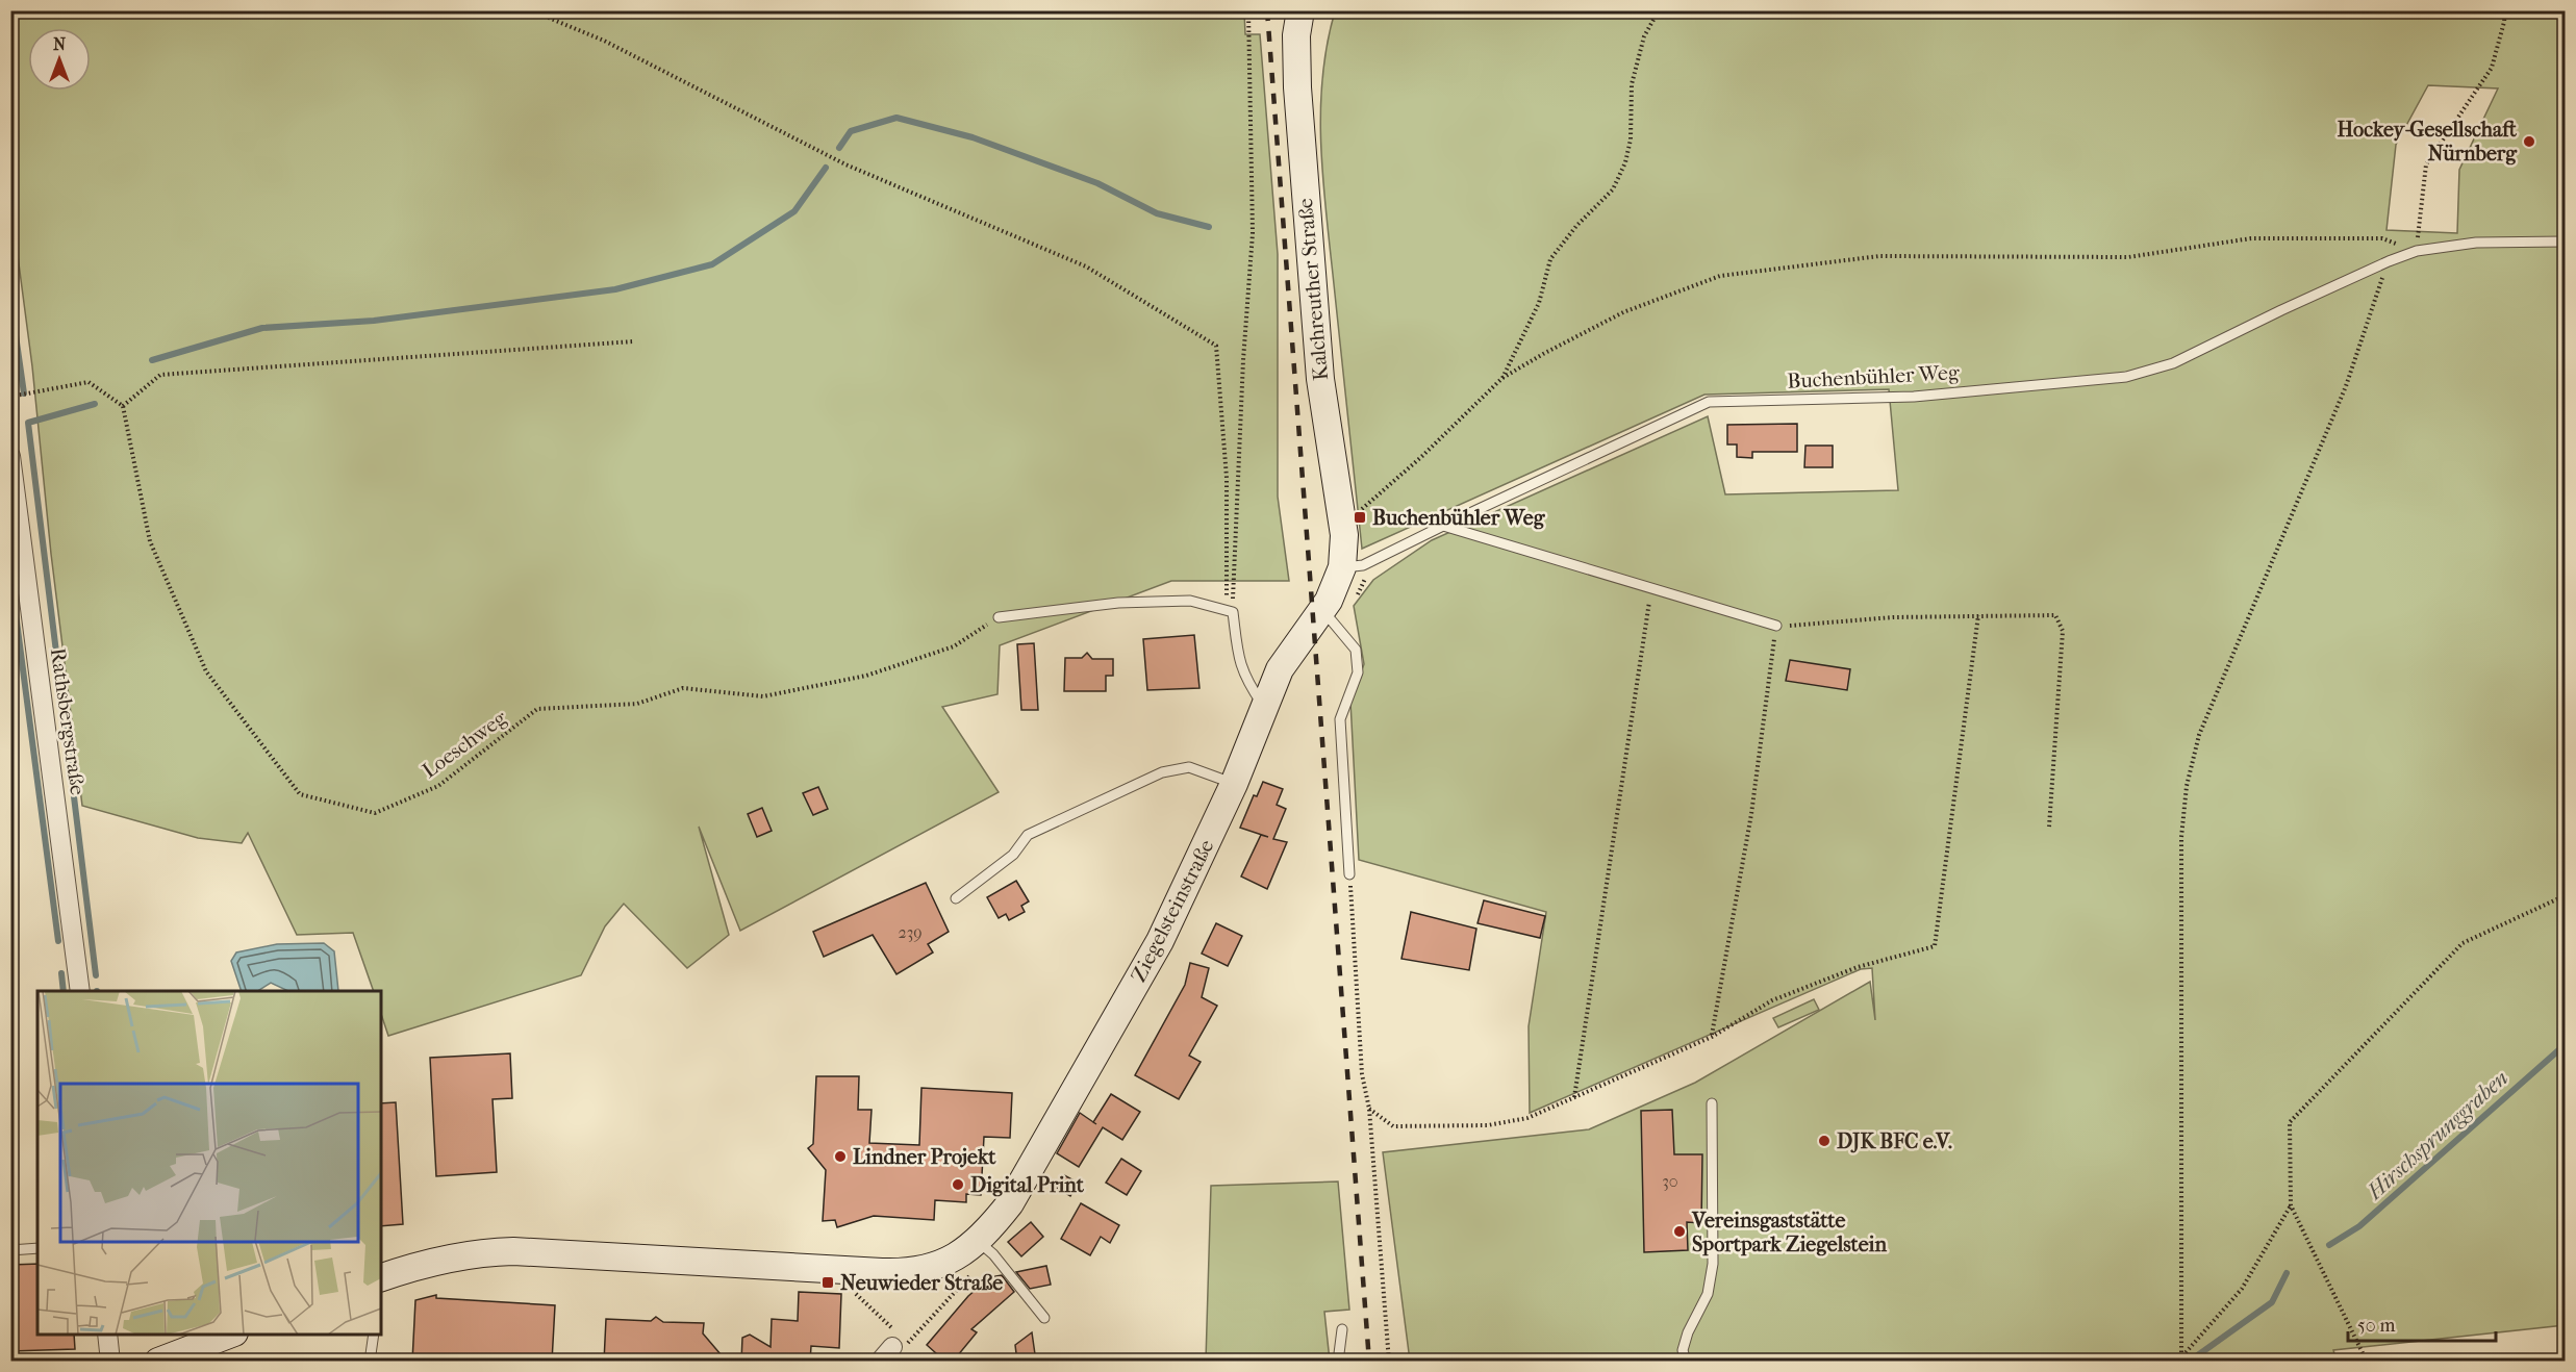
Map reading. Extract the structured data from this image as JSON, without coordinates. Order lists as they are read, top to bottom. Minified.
{"streets":{"street":["Kalchreuther Straße","Rathsbergstraße","Ziegelsteinstraße"],"lane":["Buchenbühler Weg"],"path":["Loeschweg"]},"crossings":[["Kalchreuther Straße","Buchenbühler Weg"],["Kalchreuther Straße","Ziegelsteinstraße"],["Buchenbühler Weg","Ziegelsteinstraße"]],"water":["Hirschsprunggraben"],"places":{"other":["Hockey-Gesellschaft Nürnberg","DJK BFC e.V.","Lindner Projekt","Digital Print","Vereinsgaststätte Sportpark Ziegelstein"],"transit":["Buchenbühler Weg","Neuwieder Straße"]},"house_numbers":["239","30"],"scale_bar":"50 m","north":"top"}
